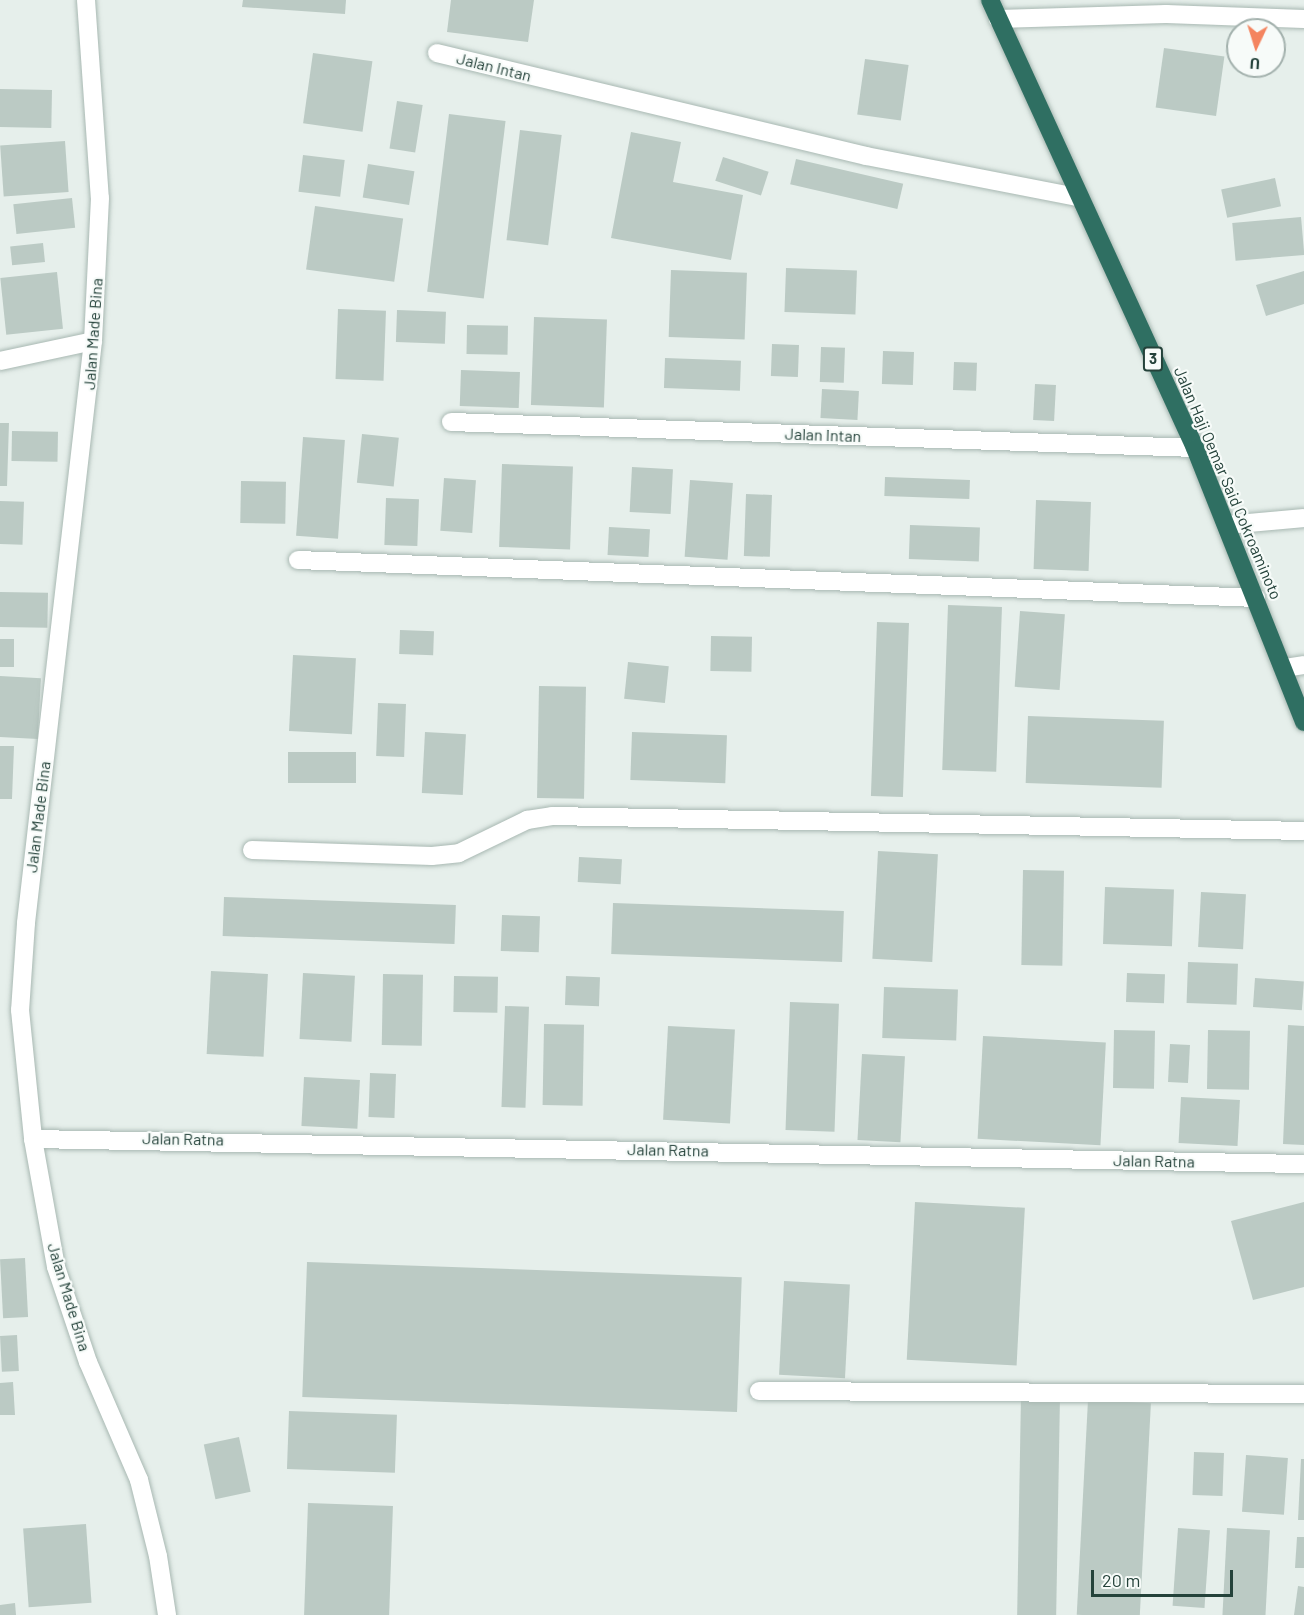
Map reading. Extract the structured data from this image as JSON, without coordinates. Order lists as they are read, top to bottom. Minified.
{"streets":{"highway":["3","Jalan Haji Oemar Said Cokroaminoto"],"street":["Jalan Intan","Jalan Made Bina","Jalan Ratna"]},"crossings":[["Jalan Intan","Jalan Haji Oemar Said Cokroaminoto"],["Jalan Made Bina","Jalan Ratna"]],"scale_bar":"20 m","north":"bottom"}
